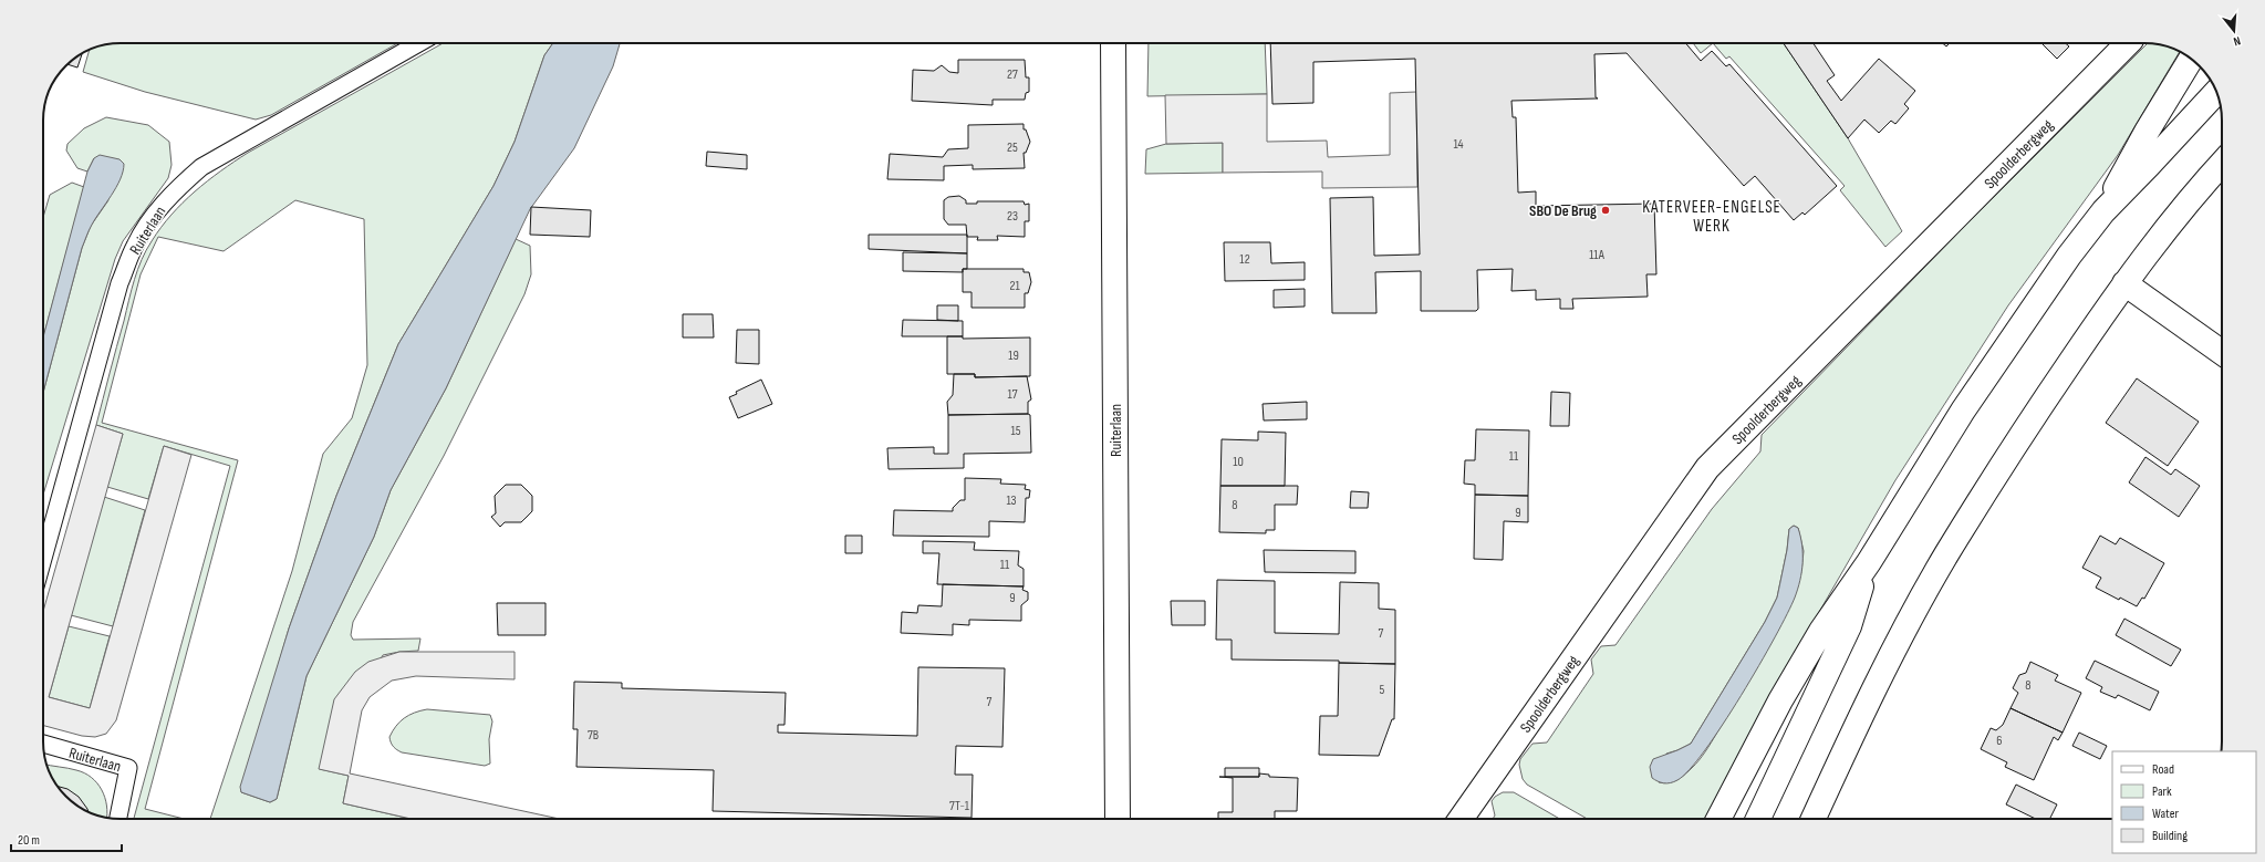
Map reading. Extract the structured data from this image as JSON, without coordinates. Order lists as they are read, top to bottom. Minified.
{"streets":{"street":["Spoolderbergweg","Ruiterlaan"]},"districts":["KATERVEER-ENGELSE WERK"],"places":["SBO De Brug"],"house_numbers":["27","14","25","23","11A","12","21","19","17","15","11","10","13","8","9","11","9","7","8","5","7","7B","6","7T-1"],"legend":["Road","Park","Water","Building"],"scale_bar":"20 m","north":"bottom"}
